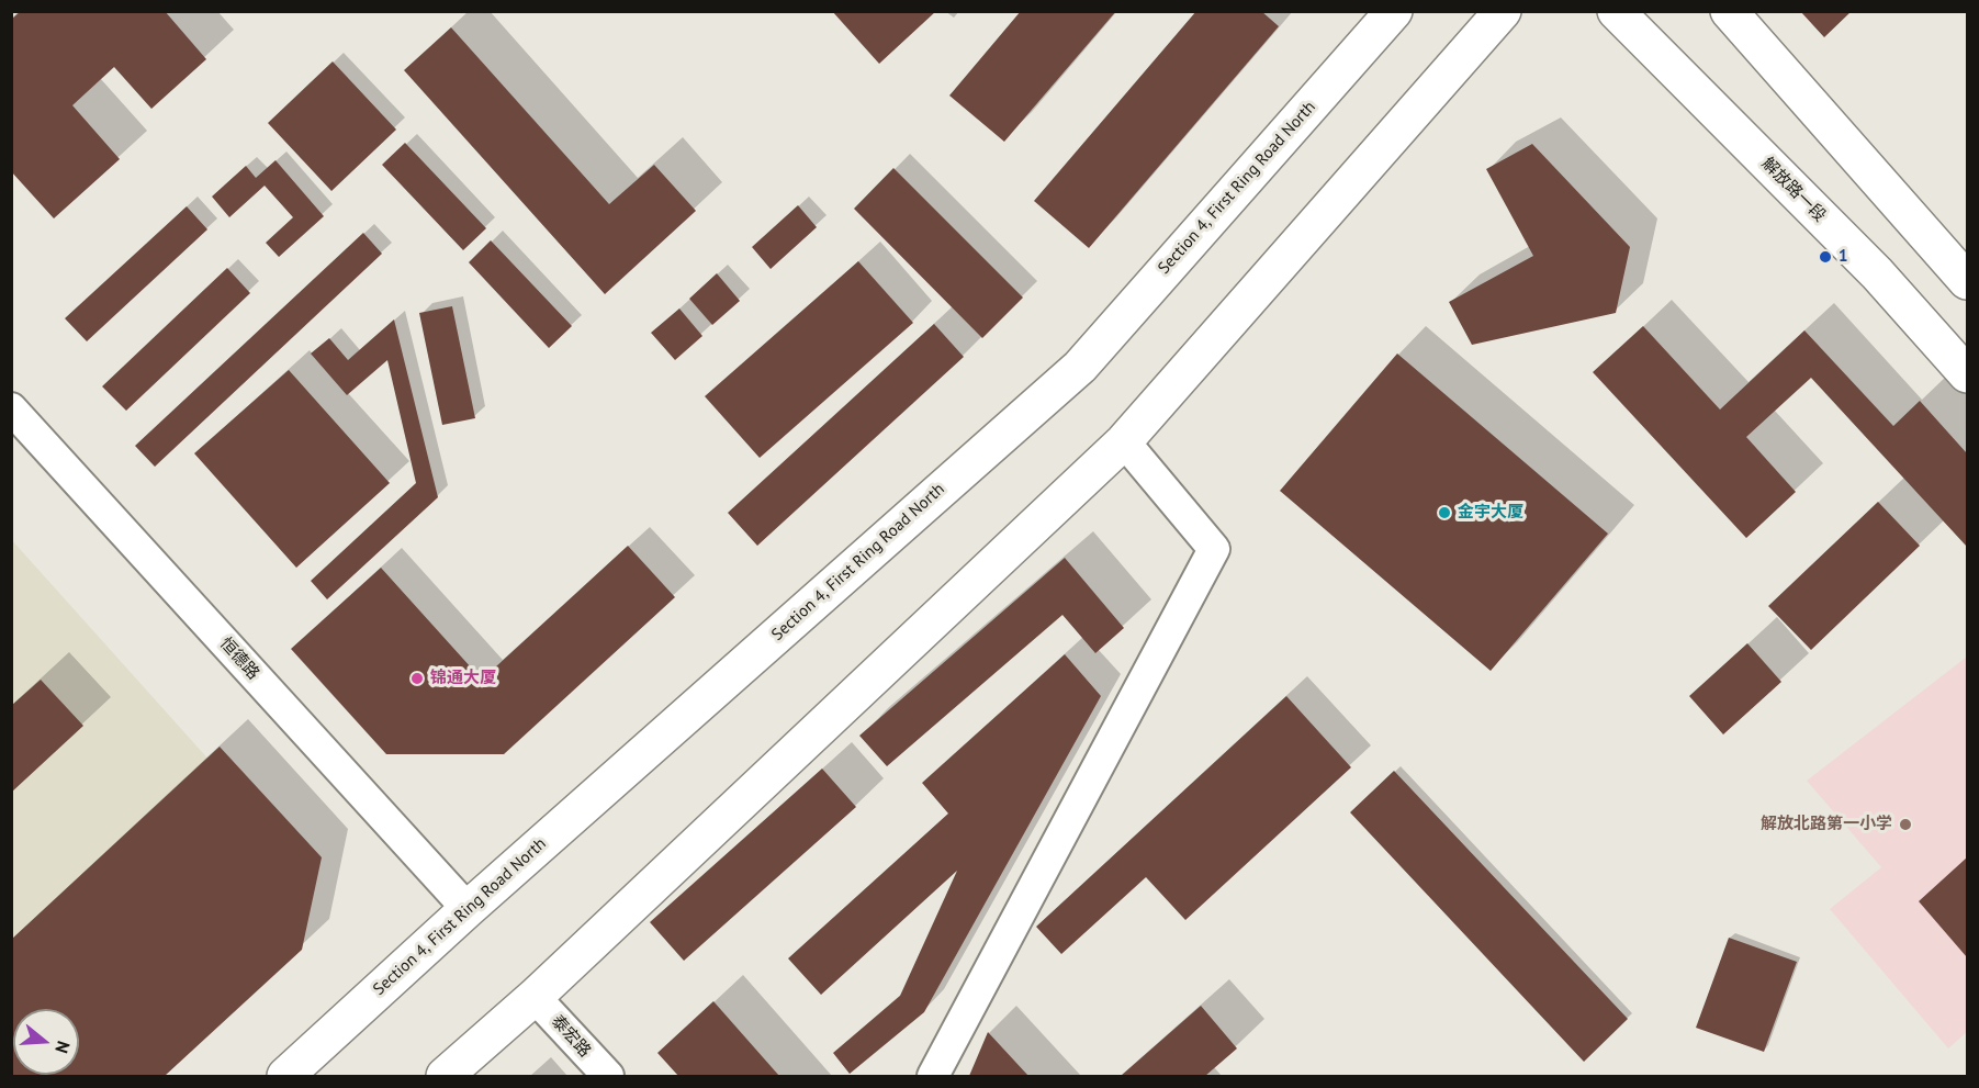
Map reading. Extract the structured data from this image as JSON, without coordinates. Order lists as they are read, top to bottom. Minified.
{"streets":{"main road":["Section 4, First Ring Road North","解放路一段"],"street":["恒德路","泰宏路"]},"crossings":[["Section 4, First Ring Road North","恒德路"]],"places":["1","金宇大厦","锦通大厦","解放北路第一小学"],"north":"right"}
